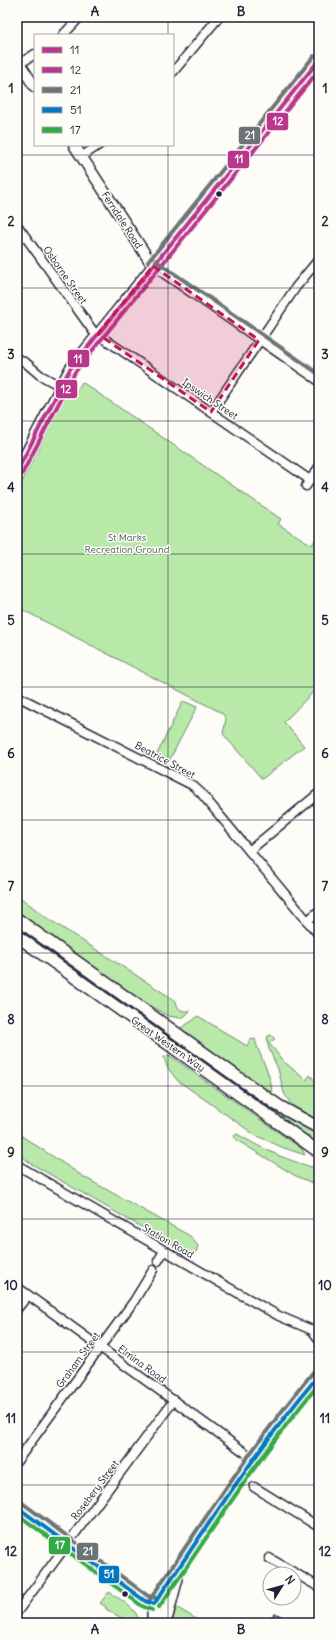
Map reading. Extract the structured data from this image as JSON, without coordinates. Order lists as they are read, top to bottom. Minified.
{"streets":{"main road":["Great Western Way"],"street":["Ferndale Road","Osborne Street","Ipswich Street","Beatrice Street","Station Road","Graham Street","Elmina Road","Rosebery Street"]},"crossings":[["Osborne Street","Ipswich Street"],["Graham Street","Elmina Road"],["Elmina Road","Rosebery Street"]],"parks":["St Marks Recreation Ground"],"lines":["transit line 21","transit line 11","transit line 12","transit line 51","transit line 17"],"legend":["11","12","21","51","17"],"north":"top right","grid":{"columns":["A","B"],"rows":["1","2","3","4","5","6","7","8","9","10","11","12"]}}
